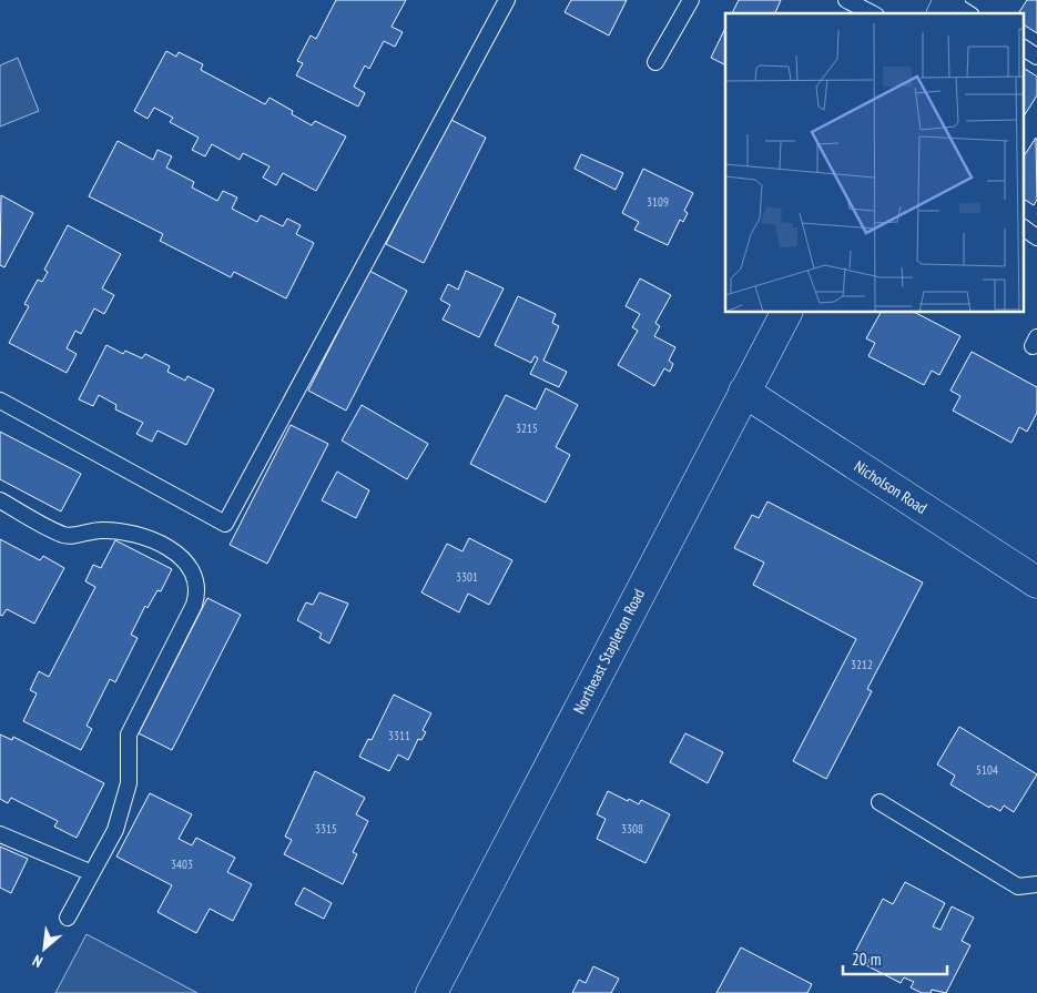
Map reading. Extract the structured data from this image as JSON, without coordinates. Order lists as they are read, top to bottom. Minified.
{"streets":{"street":["Nicholson Road","Northeast Stapleton Road"]},"crossings":[["Nicholson Road","Northeast Stapleton Road"]],"house_numbers":["3109","3215","3301","3212","3311","5104","3315","3308","3403"],"scale_bar":"20 m","north":"bottom left"}
